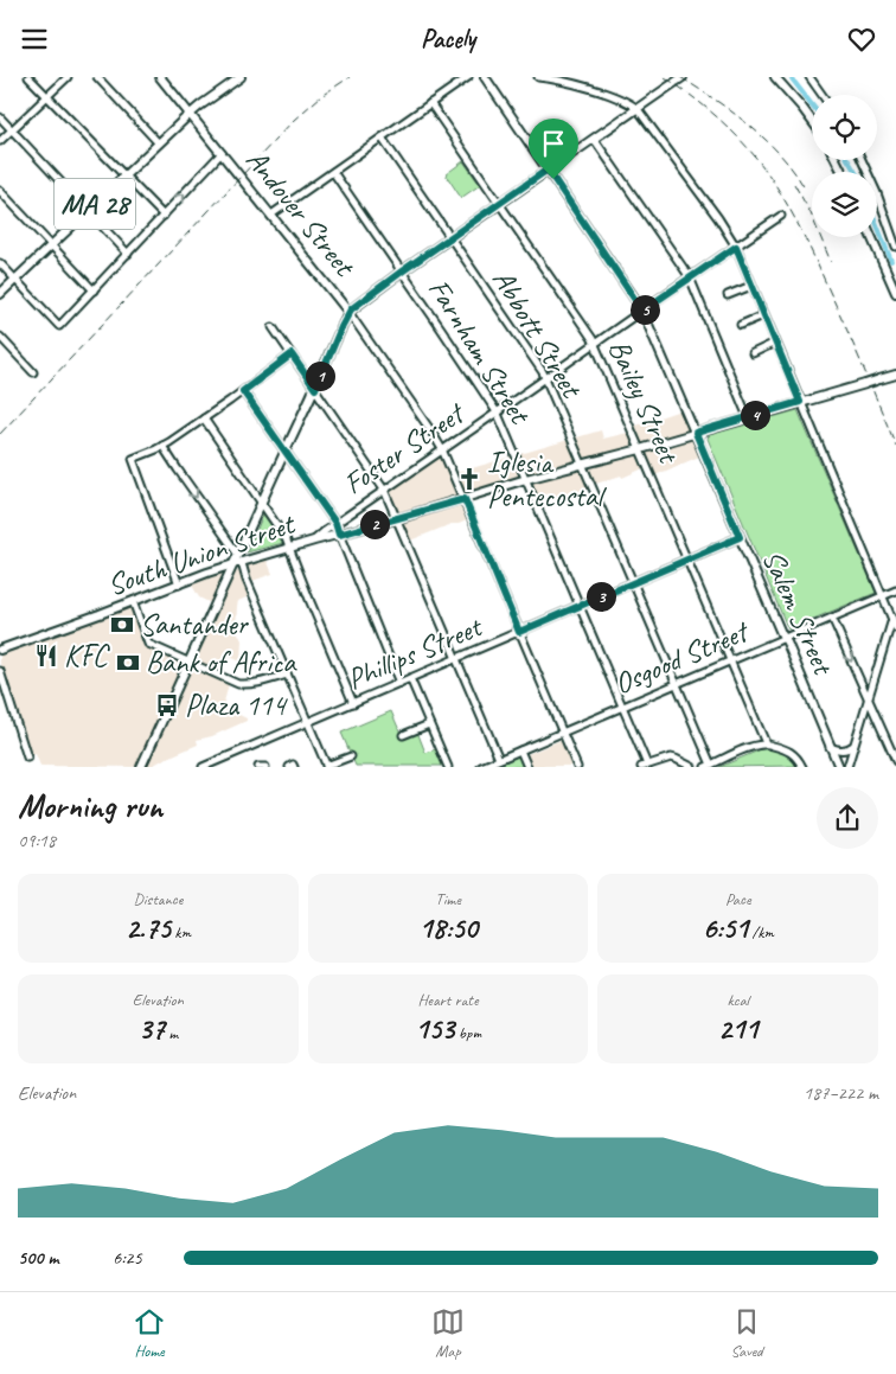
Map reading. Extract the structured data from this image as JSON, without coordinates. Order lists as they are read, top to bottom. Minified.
{"streets":{"main road":["MA 28","Andover Street","South Union Street","Salem Street"],"street":["Abbott Street","Farnham Street","Bailey Street","Foster Street","Phillips Street","Osgood Street"]},"crossings":[["MA 28","Andover Street"],["Andover Street","Foster Street"],["Andover Street","South Union Street"],["Andover Street","Phillips Street"],["Andover Street","Osgood Street"],["Abbott Street","Foster Street"],["Abbott Street","South Union Street"],["Abbott Street","Phillips Street"],["Abbott Street","Osgood Street"],["Farnham Street","Foster Street"],["Farnham Street","South Union Street"],["Farnham Street","Phillips Street"],["Farnham Street","Osgood Street"],["Bailey Street","Foster Street"],["Bailey Street","South Union Street"],["Bailey Street","Phillips Street"],["Bailey Street","Osgood Street"],["Foster Street","South Union Street"],["Foster Street","Salem Street"],["South Union Street","Salem Street"],["Salem Street","Phillips Street"],["Salem Street","Osgood Street"]],"places":{"church":["Iglesia Pentecostal"],"bank":["Santander","Bank of Africa"],"restaurant":["KFC"],"bus stop":["Plaza 114"]},"page":{"header":"Pacely","pins":["5","1","4","2","3"],"heading":["Morning run","09:18"],"stats":[["Distance","2.75 km"],["Time","18:50"],["Pace","6:51 /km"],["Elevation","37 m"],["Heart rate","153 bpm"],["kcal","211"]],"chart":["Elevation","187–222 m"],"list":[{"name":"500 m","note":"6:25"}],"tabs":["Home","Map","Saved"]}}
